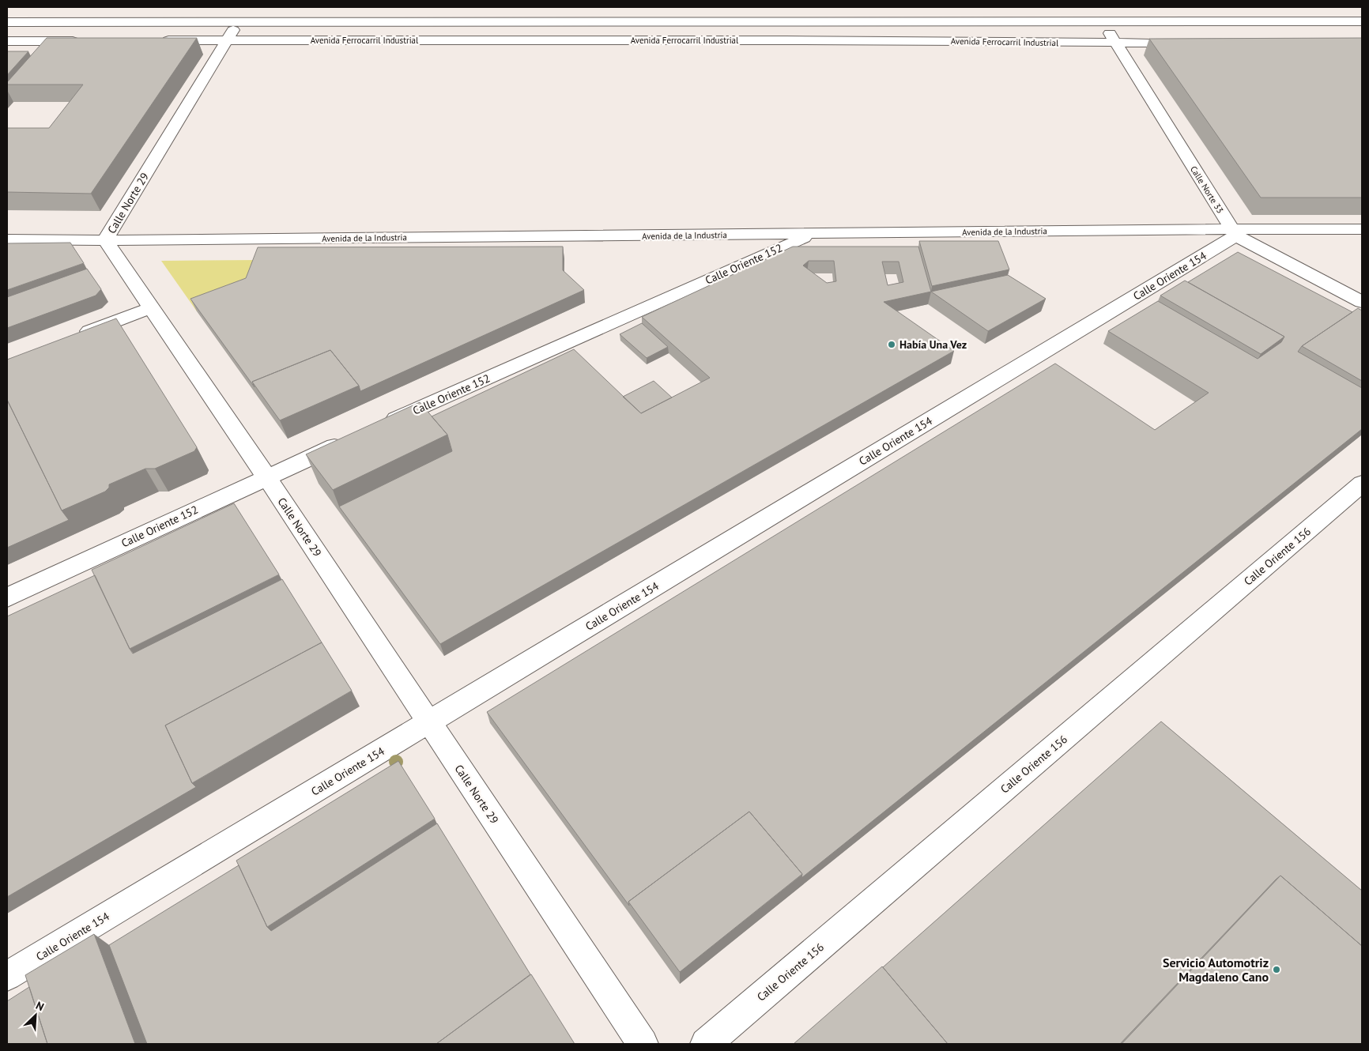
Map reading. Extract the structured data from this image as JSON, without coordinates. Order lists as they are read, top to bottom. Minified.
{"streets":{"street":["Avenida Ferrocarril Industrial","Calle Norte 33","Calle Norte 29","Avenida de la Industria","Calle Oriente 152","Calle Oriente 154","Calle Oriente 156"]},"crossings":[["Avenida Ferrocarril Industrial","Calle Norte 33"],["Avenida Ferrocarril Industrial","Calle Norte 29"],["Calle Norte 33","Avenida de la Industria"],["Calle Norte 33","Calle Oriente 154"],["Calle Norte 29","Avenida de la Industria"],["Calle Norte 29","Calle Oriente 152"],["Calle Norte 29","Calle Oriente 154"],["Avenida de la Industria","Calle Oriente 152"],["Avenida de la Industria","Calle Oriente 154"]],"places":["Había Una Vez","Servicio Automotriz Magdaleno Cano"],"north":"top right"}
